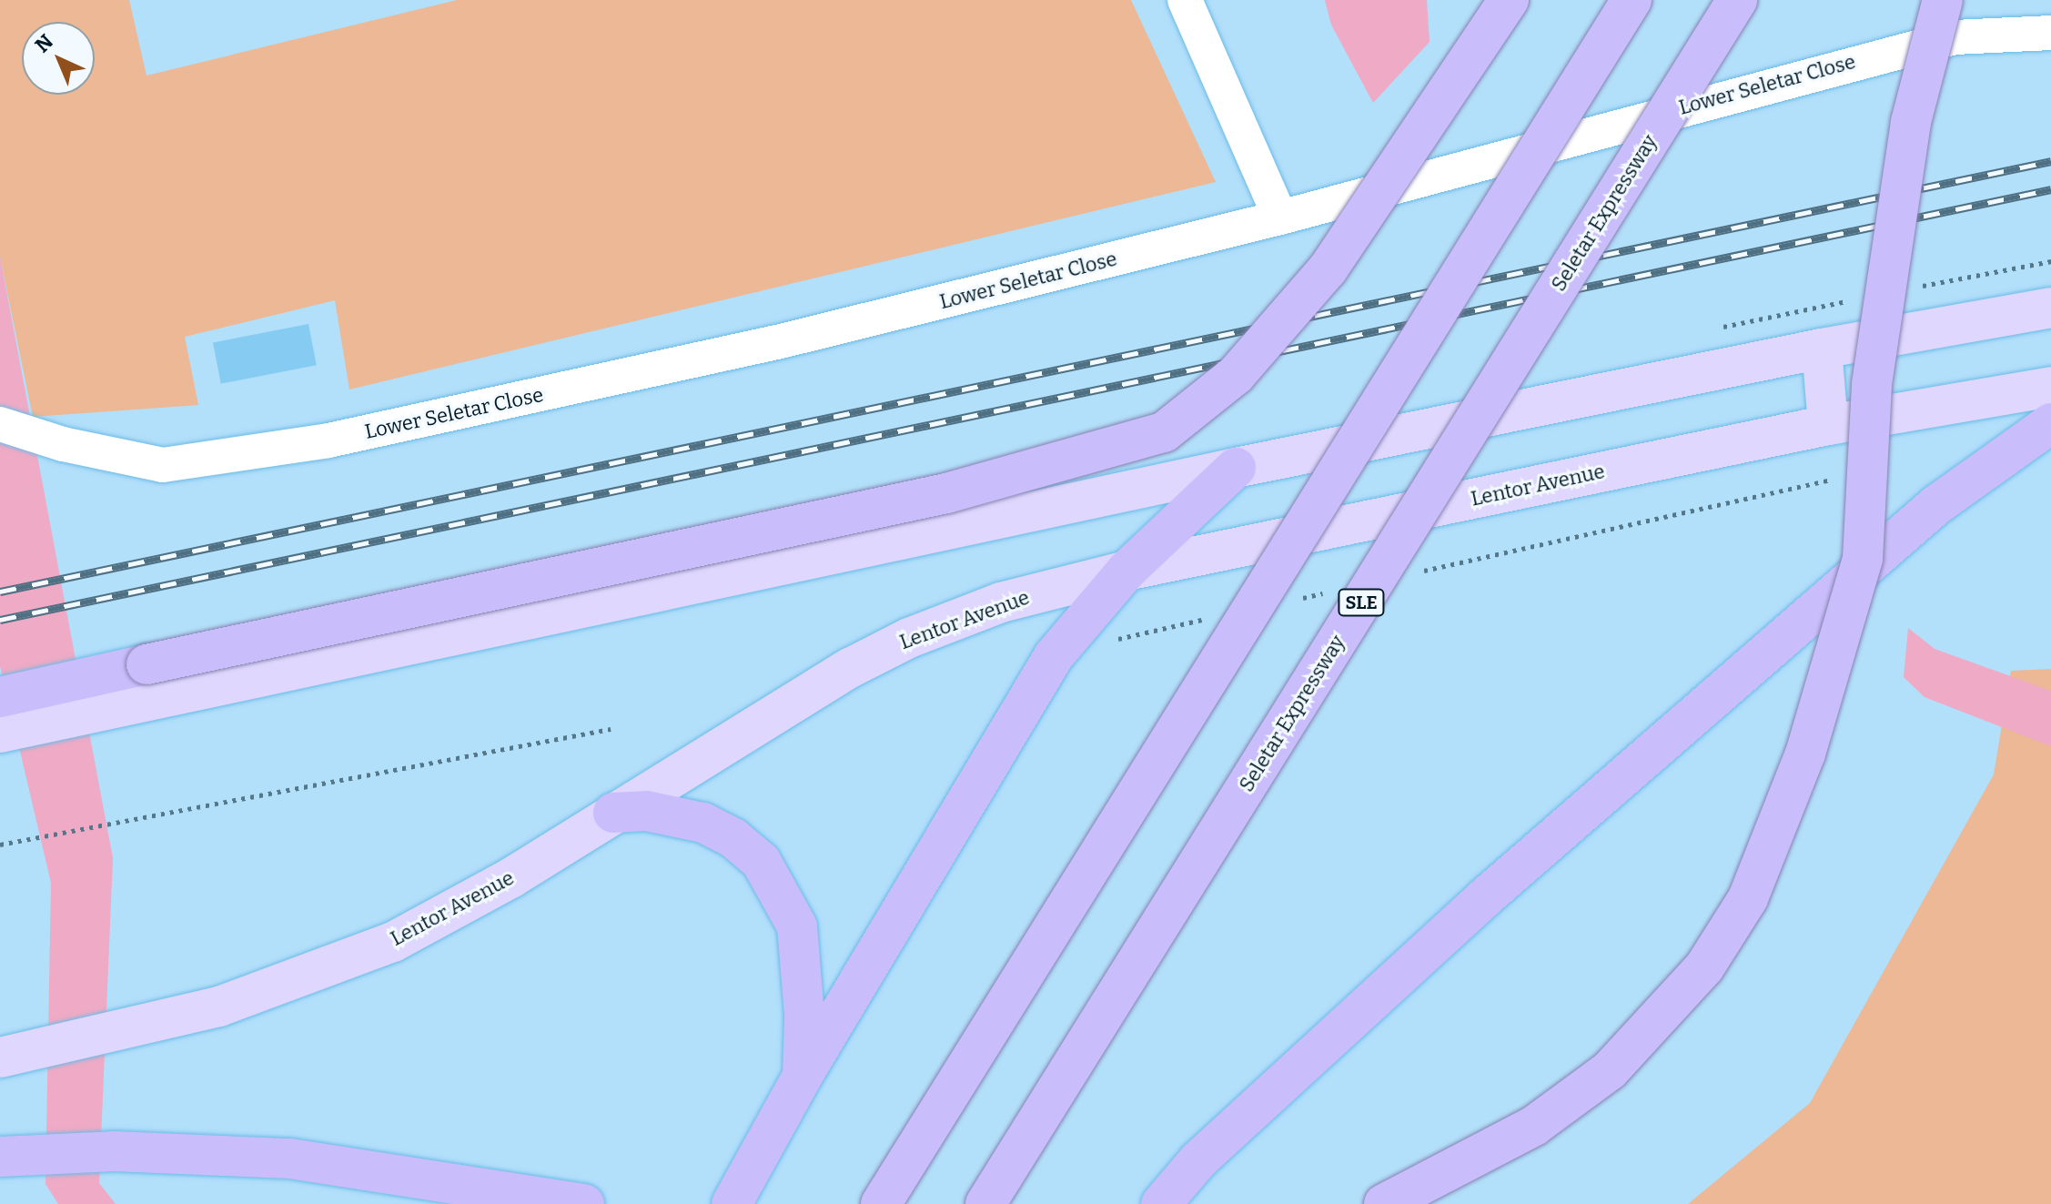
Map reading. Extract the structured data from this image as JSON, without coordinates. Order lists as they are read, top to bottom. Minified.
{"streets":{"highway":["Seletar Expressway","SLE"],"main road":["Lentor Avenue"],"lane":["Lower Seletar Close"]},"north":"top left"}
